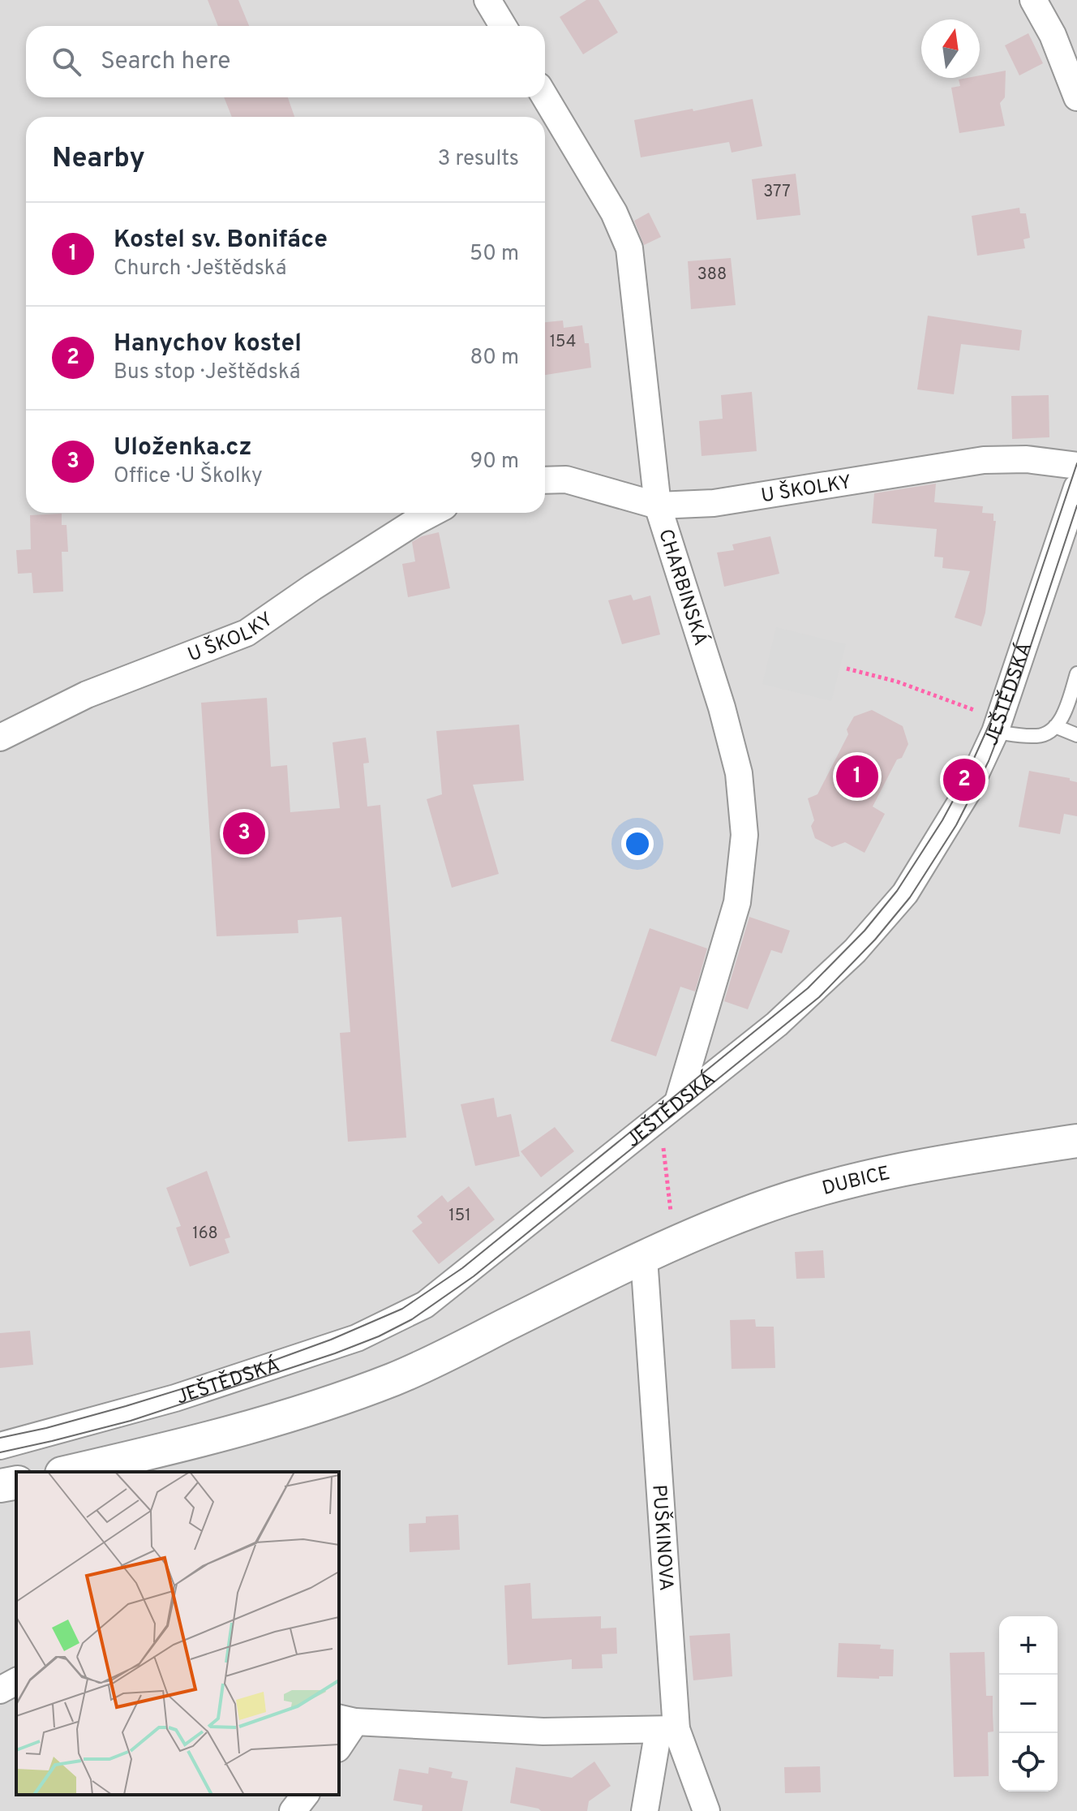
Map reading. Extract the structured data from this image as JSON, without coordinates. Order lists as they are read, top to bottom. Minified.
{"streets":{"street":["U ŠKOLKY","CHARBINSKÁ","JEŠTĚDSKÁ","DUBICE","PUŠKINOVA"]},"crossings":[["U ŠKOLKY","CHARBINSKÁ"],["CHARBINSKÁ","JEŠTĚDSKÁ"],["DUBICE","PUŠKINOVA"]],"house_numbers":["377","388","154","151","168"],"north":"top","page":{"search":"Search here","heading":["Nearby","3 results"],"list":[{"mark":"1","name":"Kostel sv. Bonifáce","note":"Church · Ještědská","value":"50 m"},{"mark":"2","name":"Hanychov kostel","note":"Bus stop · Ještědská","value":"80 m"},{"mark":"3","name":"Uloženka.cz","note":"Office · U Školky","value":"90 m"}],"pins":["1","2","3"],"map_buttons":["+","−"]}}
